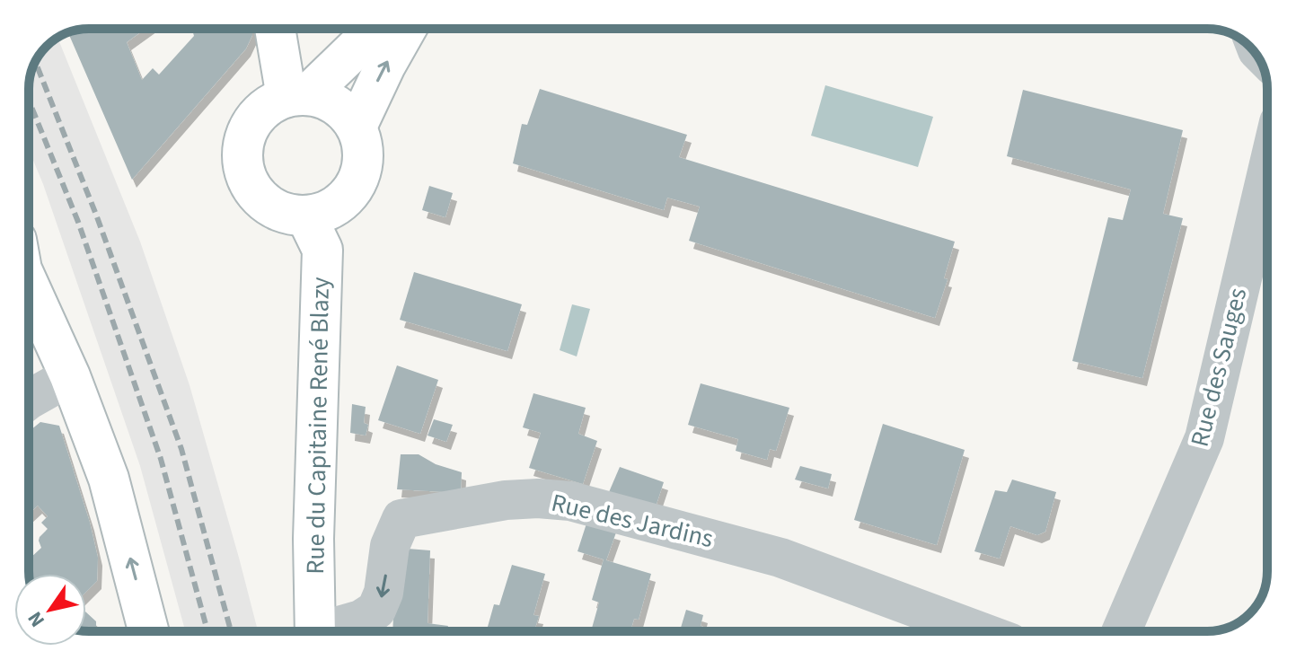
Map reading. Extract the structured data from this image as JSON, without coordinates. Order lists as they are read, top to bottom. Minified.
{"streets":{"street":["Rue des Sauges","Rue du Capitaine René Blazy","Rue des Jardins"]},"one_way":["Rue des Jardins"],"north":"bottom left"}
